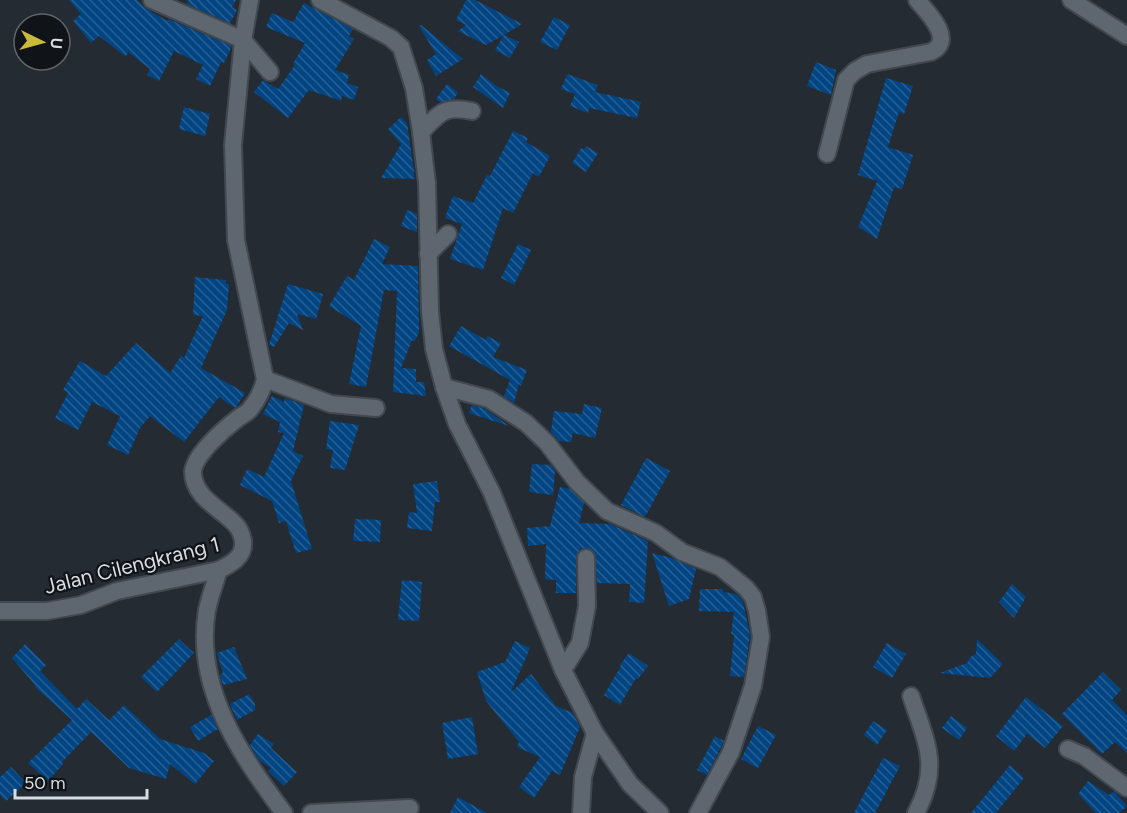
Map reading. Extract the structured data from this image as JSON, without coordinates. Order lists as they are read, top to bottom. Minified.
{"streets":{"street":["Jalan Cilengkrang 1"]},"scale_bar":"50 m","north":"right"}
